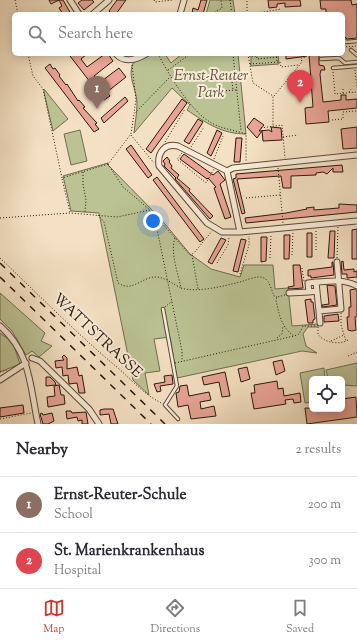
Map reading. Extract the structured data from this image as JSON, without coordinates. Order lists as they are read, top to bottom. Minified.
{"streets":{"path":["WATTSTRASSE"]},"parks":["Ernst-Reuter Park"],"page":{"search":"Search here","pins":["2","1"],"heading":["Nearby","2 results"],"list":[{"mark":"1","name":"Ernst-Reuter-Schule","note":"School","value":"200 m"},{"mark":"2","name":"St. Marienkrankenhaus","note":"Hospital","value":"300 m"}],"nav":["Map","Directions","Saved"]}}
